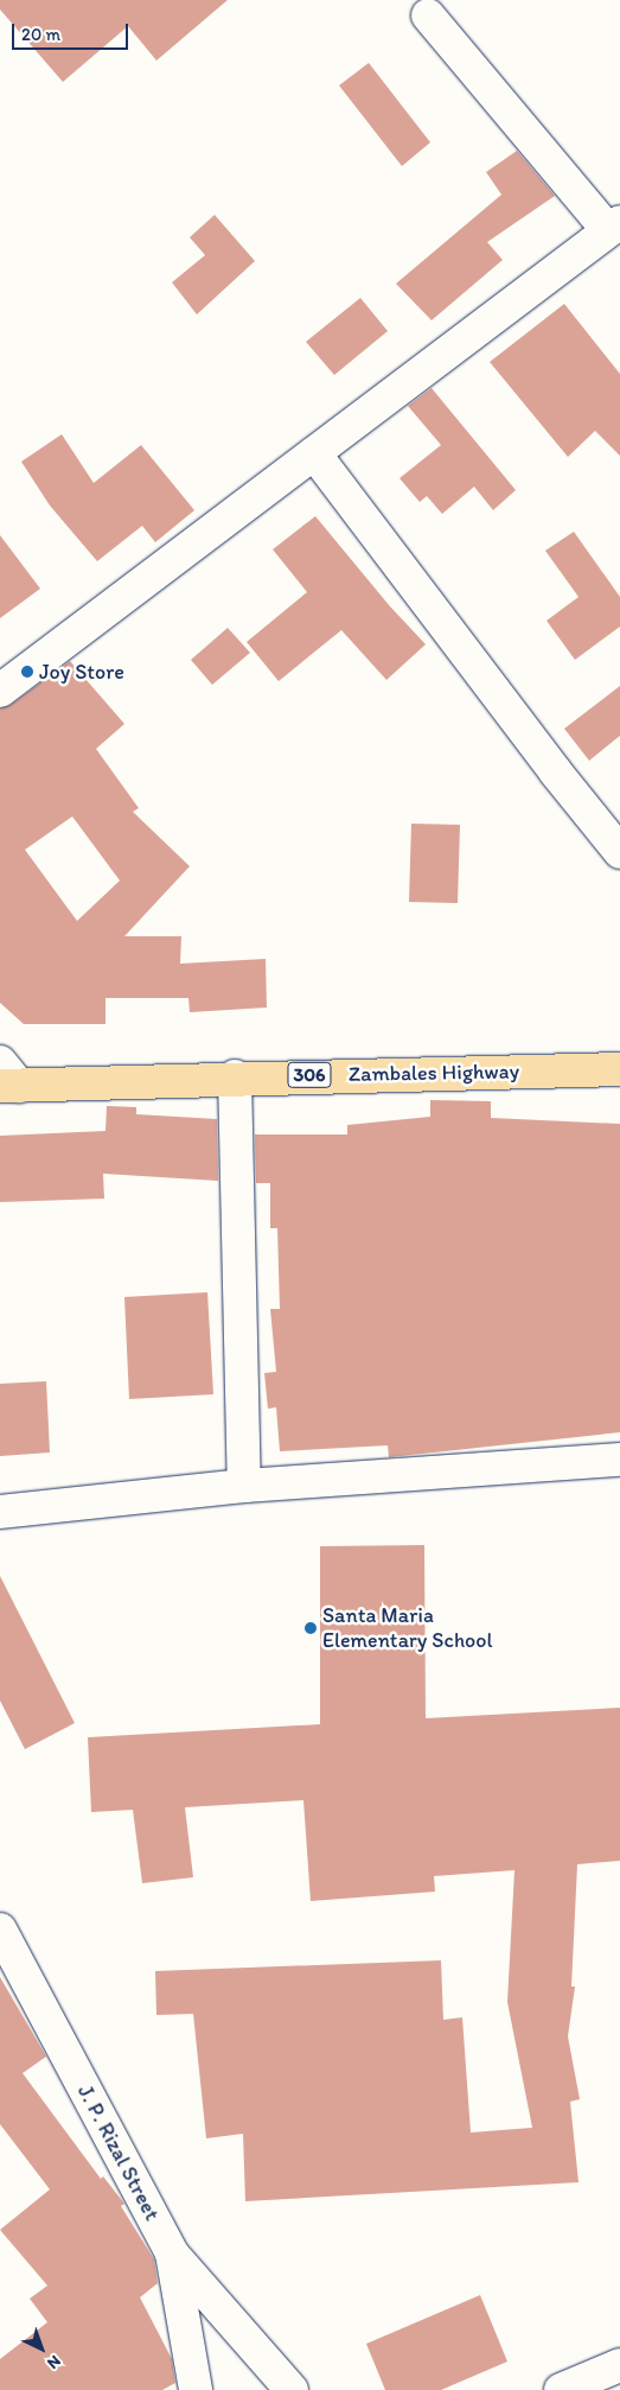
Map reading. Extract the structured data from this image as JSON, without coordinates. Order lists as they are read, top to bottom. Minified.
{"streets":{"main road":["Zambales Highway","306"],"street":["J. P. Rizal Street"]},"places":["Joy Store","Santa Maria Elementary School"],"scale_bar":"20 m","north":"bottom right"}
